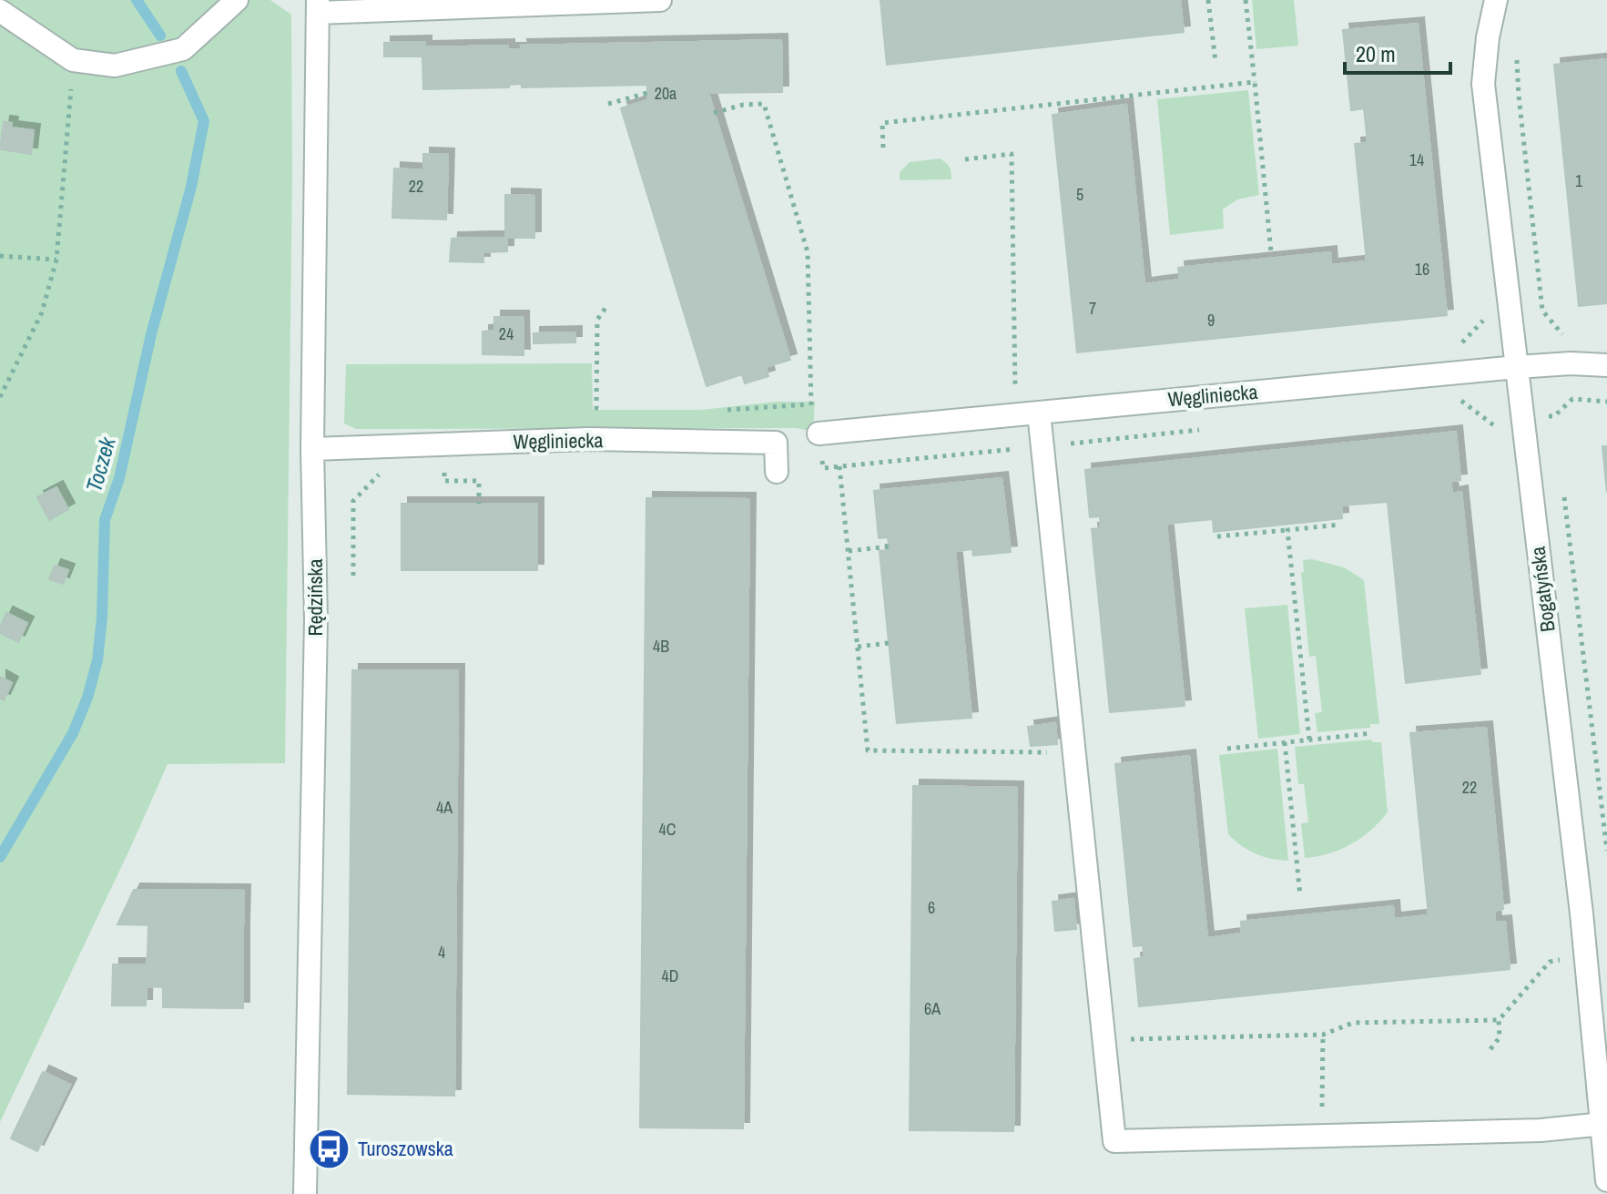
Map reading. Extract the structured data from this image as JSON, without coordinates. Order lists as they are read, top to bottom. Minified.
{"streets":{"street":["Węgliniecka","Bogatyńska","Rędzińska"]},"crossings":[["Węgliniecka","Bogatyńska"],["Węgliniecka","Rędzińska"]],"water":["Toczek"],"places":{"bus stop":["Turoszowska"]},"house_numbers":["20a","14","1","22","5","16","7","9","24","4B","22","4A","4C","6","4","4D","6A"],"scale_bar":"20 m"}
